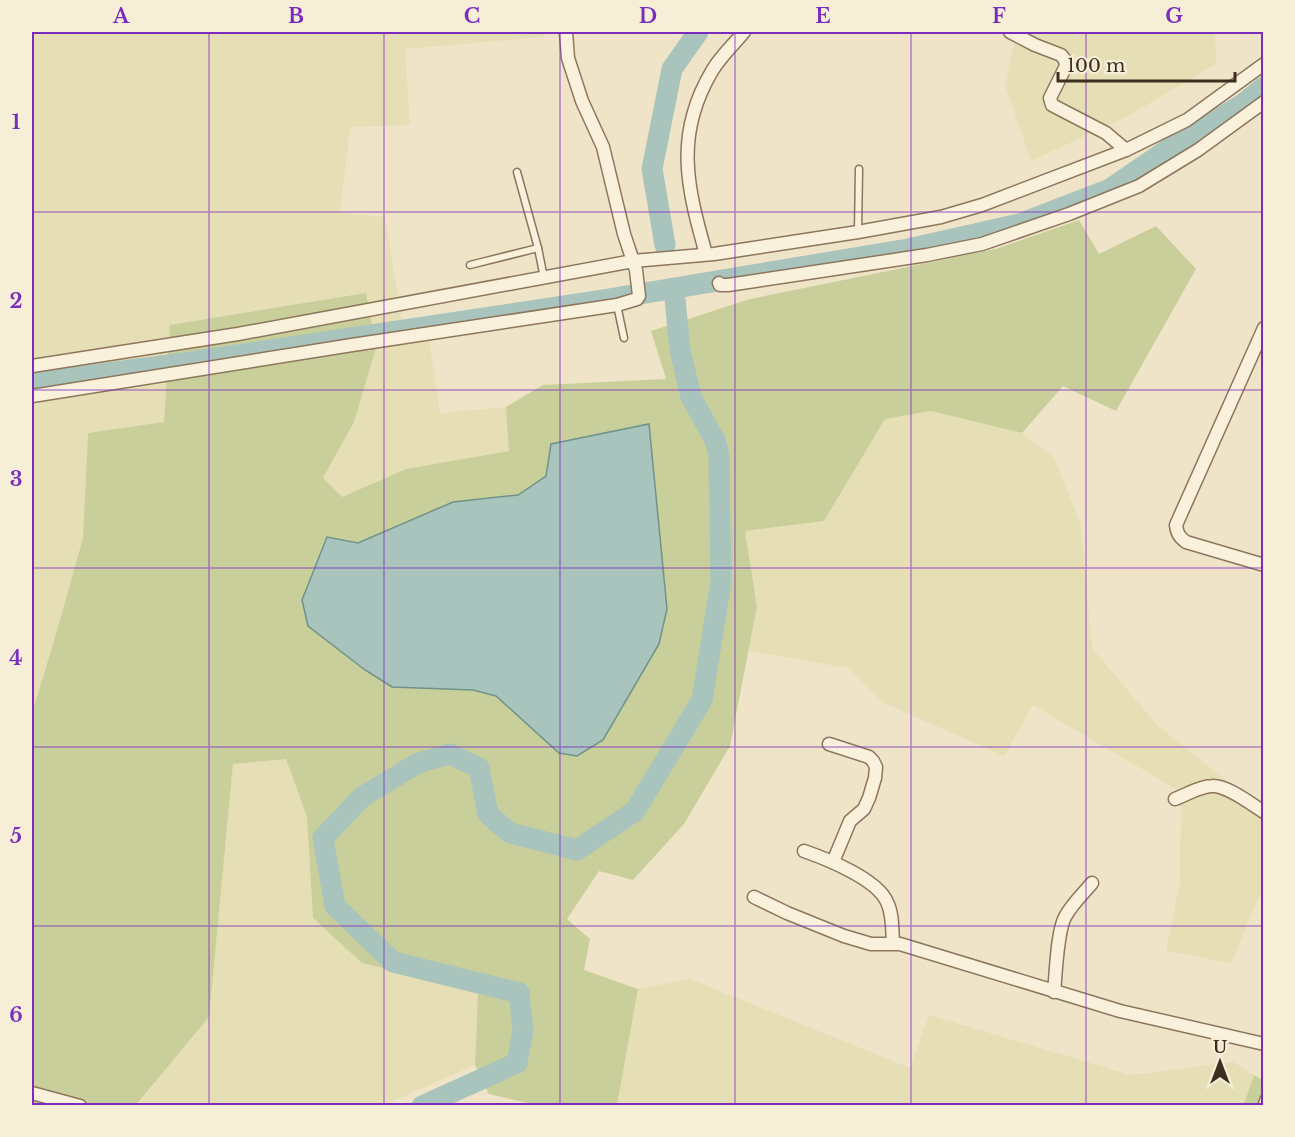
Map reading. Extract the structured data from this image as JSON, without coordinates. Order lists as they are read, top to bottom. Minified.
{"scale_bar":"100 m","north":"top","grid":{"columns":["A","B","C","D","E","F","G"],"rows":["1","2","3","4","5","6"]}}
